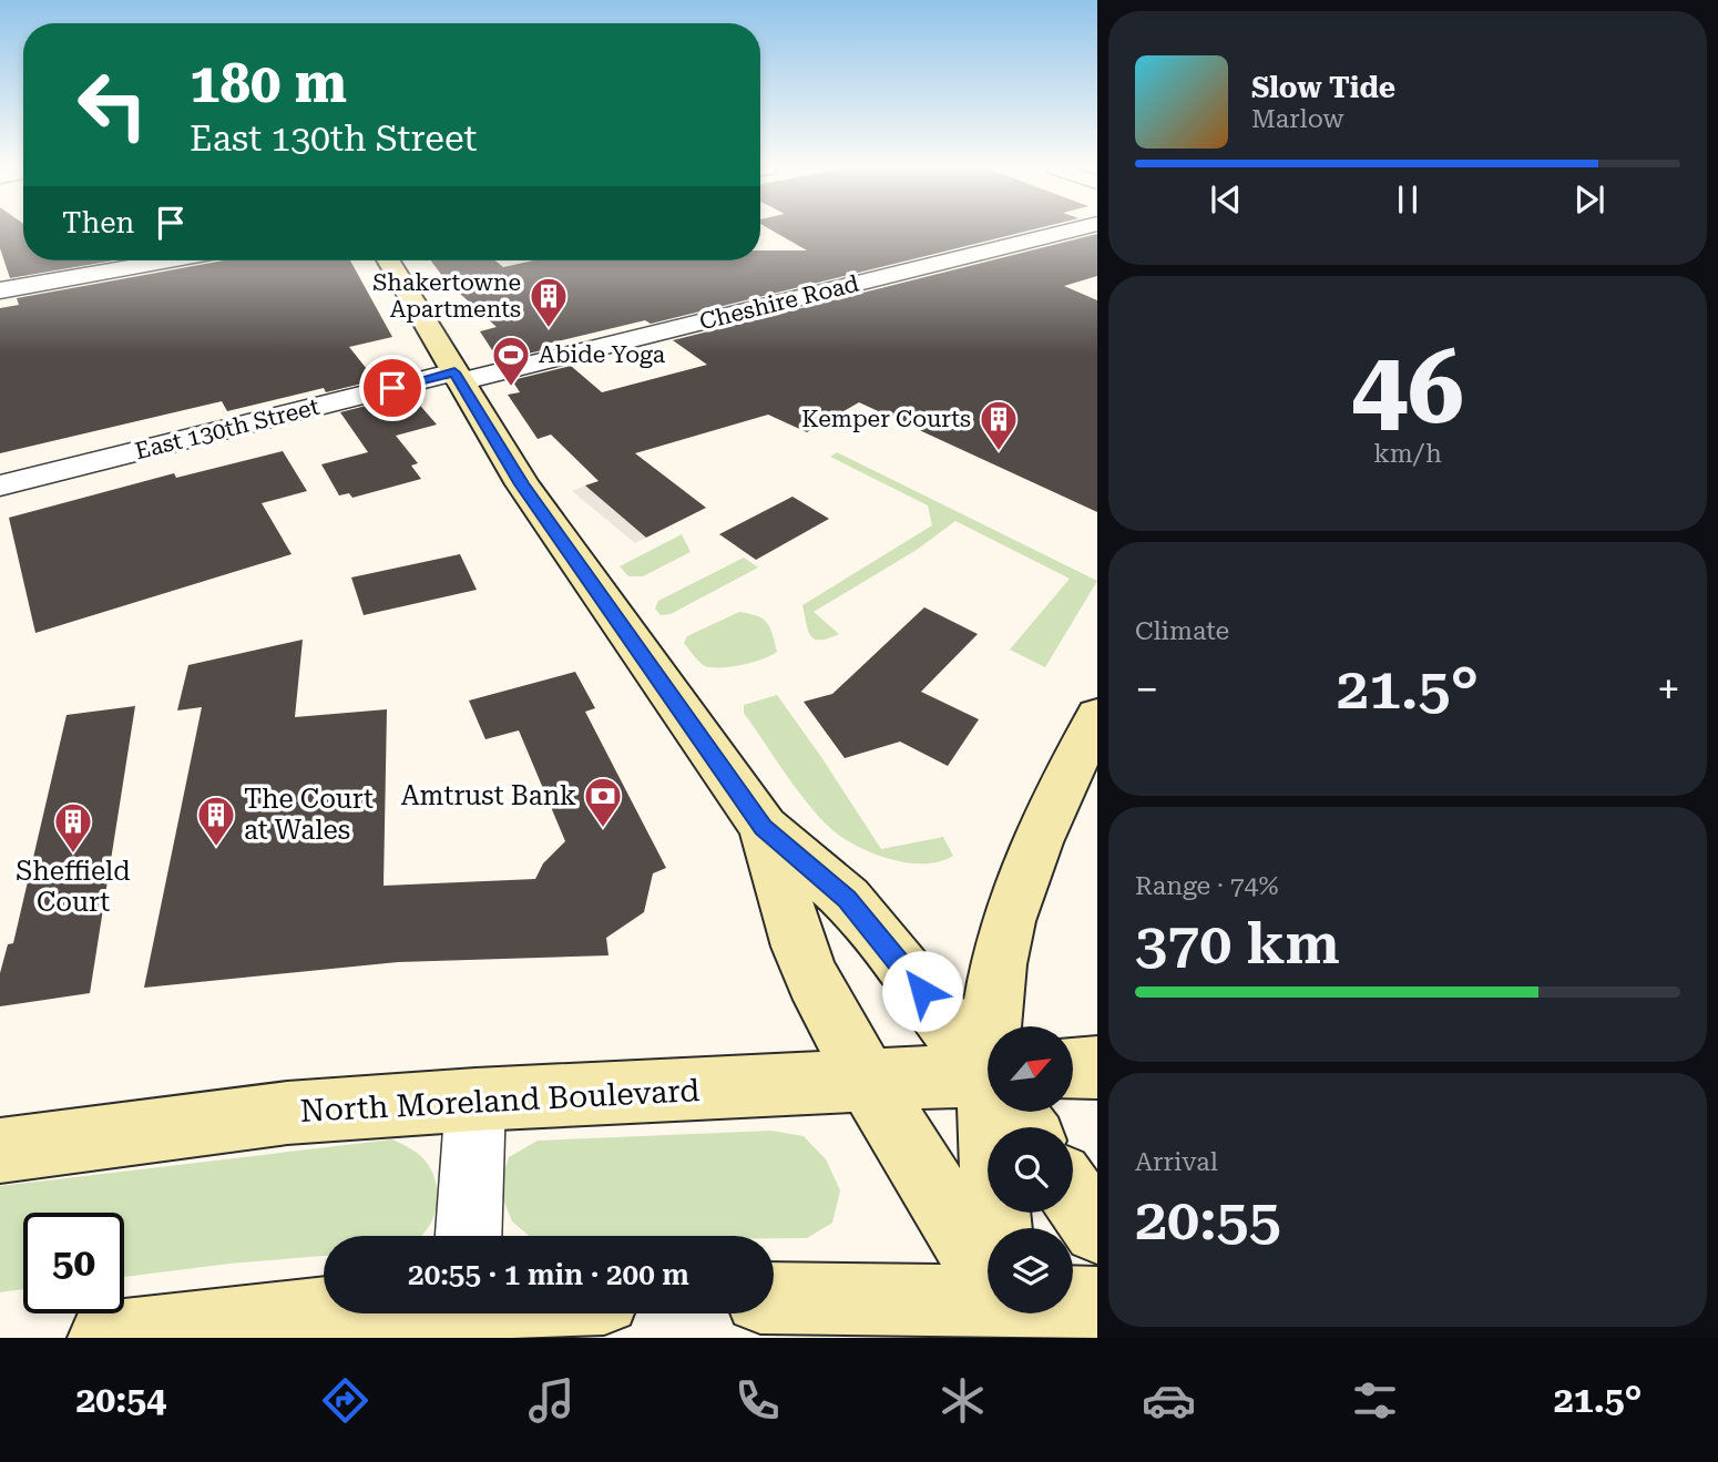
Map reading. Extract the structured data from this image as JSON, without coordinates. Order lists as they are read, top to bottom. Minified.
{"streets":{"main road":["North Moreland Boulevard"],"street":["Cheshire Road","East 130th Street"]},"crossings":[["Cheshire Road","East 130th Street"]],"places":{"building":["Shakertowne Apartments","Kemper Courts","The Court at Wales","Sheffield Court"],"sports":["Abide Yoga"],"bank":["Amtrust Bank"]},"north":"top right","page":{"turn":["180 m","East 130th Street"],"song":["Slow Tide","Marlow"],"then":"Then","tile":[["46","km/h"],"Climate",["Range · 74%","370 km"],["Arrival","20:55"]],"heat":["−","21.5°","+"],"limit":"50","trip":"20:55 · 1 min · 200 m","tabs":["20:54","21.5°"]}}
